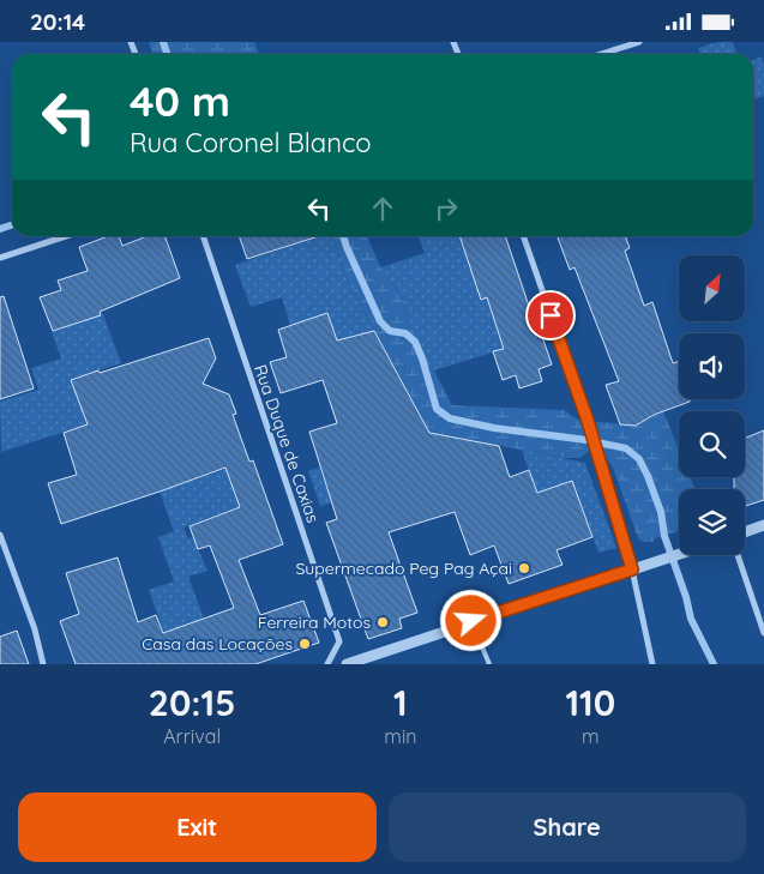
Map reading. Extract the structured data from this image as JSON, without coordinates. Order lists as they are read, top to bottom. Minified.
{"streets":{"street":["Rua Duque de Caxias"]},"places":["Supermecado Peg Pag Açai","Ferreira Motos","Casa das Locações"],"north":"top right","page":{"status":"20:14","turn":["40 m","Rua Coronel Blanco"],"eta":["20:15","Arrival","1","min","110","m"],"buttons":["Exit","Share"]}}
